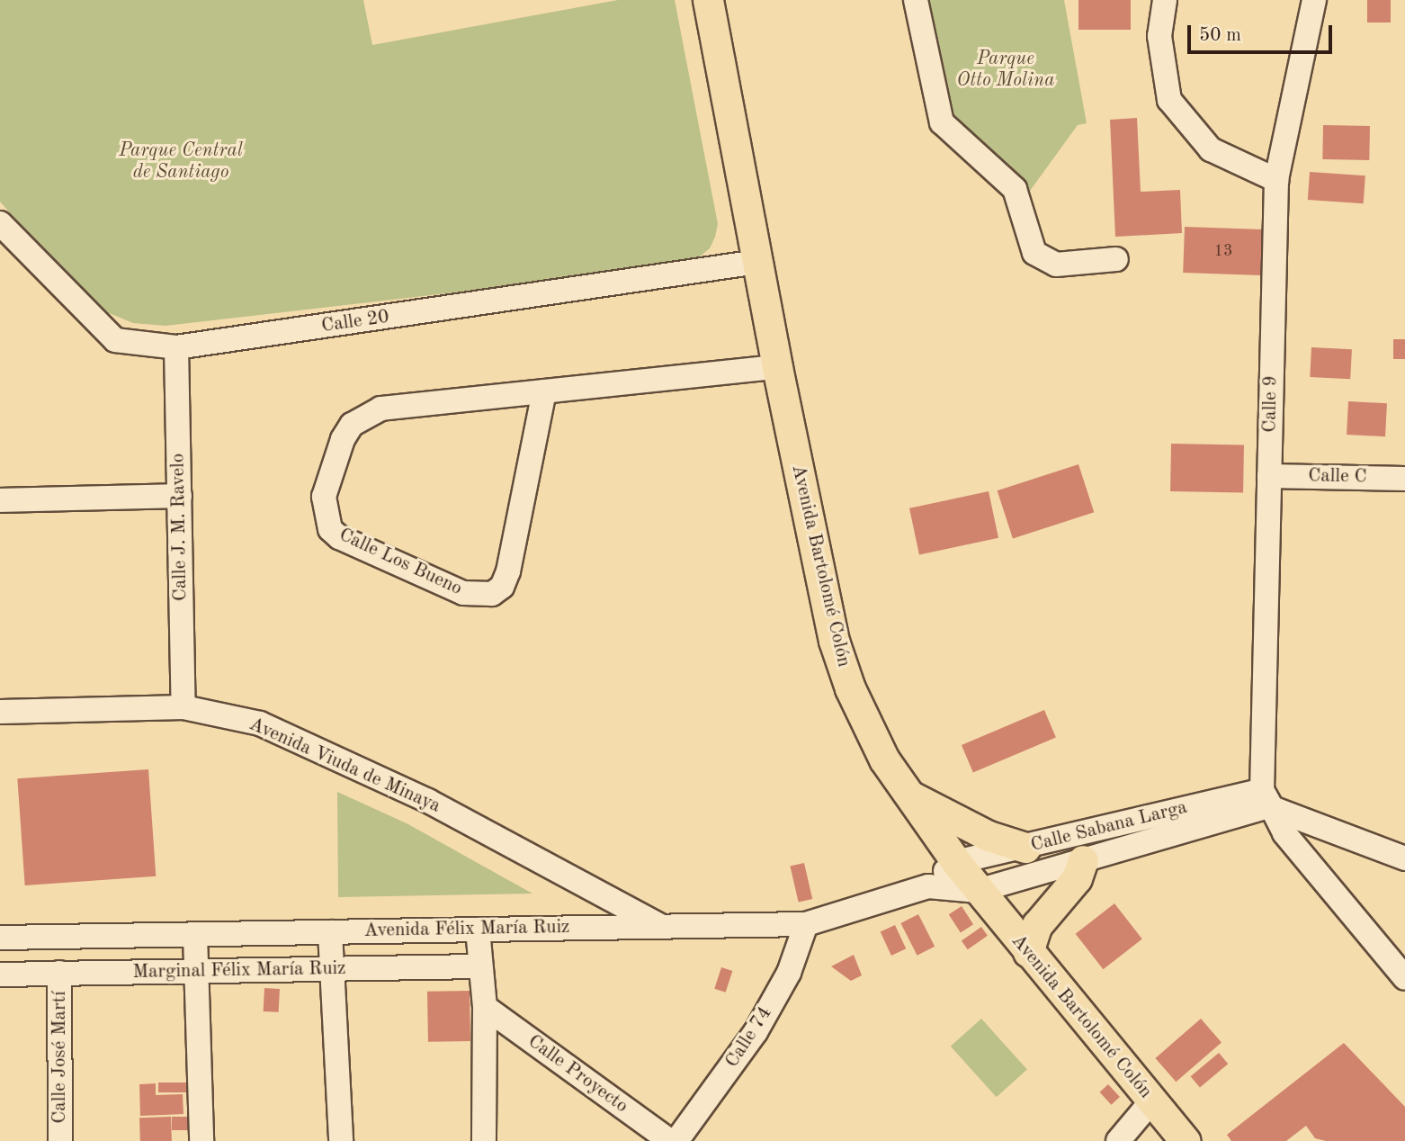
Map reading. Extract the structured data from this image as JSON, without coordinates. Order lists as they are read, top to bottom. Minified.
{"streets":{"main road":["Avenida Bartolomé Colón"],"street":["Calle 20","Calle 9","Calle C","Calle J. M. Ravelo","Calle Los Bueno","Avenida Viuda de Minaya","Calle Sabana Larga","Avenida Félix María Ruiz","Marginal Félix María Ruiz","Calle 74","Calle José Martí","Calle Proyecto"]},"crossings":[["Calle 20","Calle J. M. Ravelo"],["Calle 20","Avenida Bartolomé Colón"],["Calle 9","Calle C"],["Calle 9","Calle Sabana Larga"],["Calle J. M. Ravelo","Avenida Viuda de Minaya"],["Calle Los Bueno","Avenida Bartolomé Colón"],["Avenida Bartolomé Colón","Calle Sabana Larga"],["Avenida Bartolomé Colón","Avenida Félix María Ruiz"],["Avenida Viuda de Minaya","Avenida Félix María Ruiz"],["Calle Sabana Larga","Avenida Félix María Ruiz"],["Avenida Félix María Ruiz","Calle 74"],["Marginal Félix María Ruiz","Calle José Martí"]],"parks":["Parque Otto Molina","Parque Central de Santiago"],"house_numbers":["13"],"scale_bar":"50 m"}
